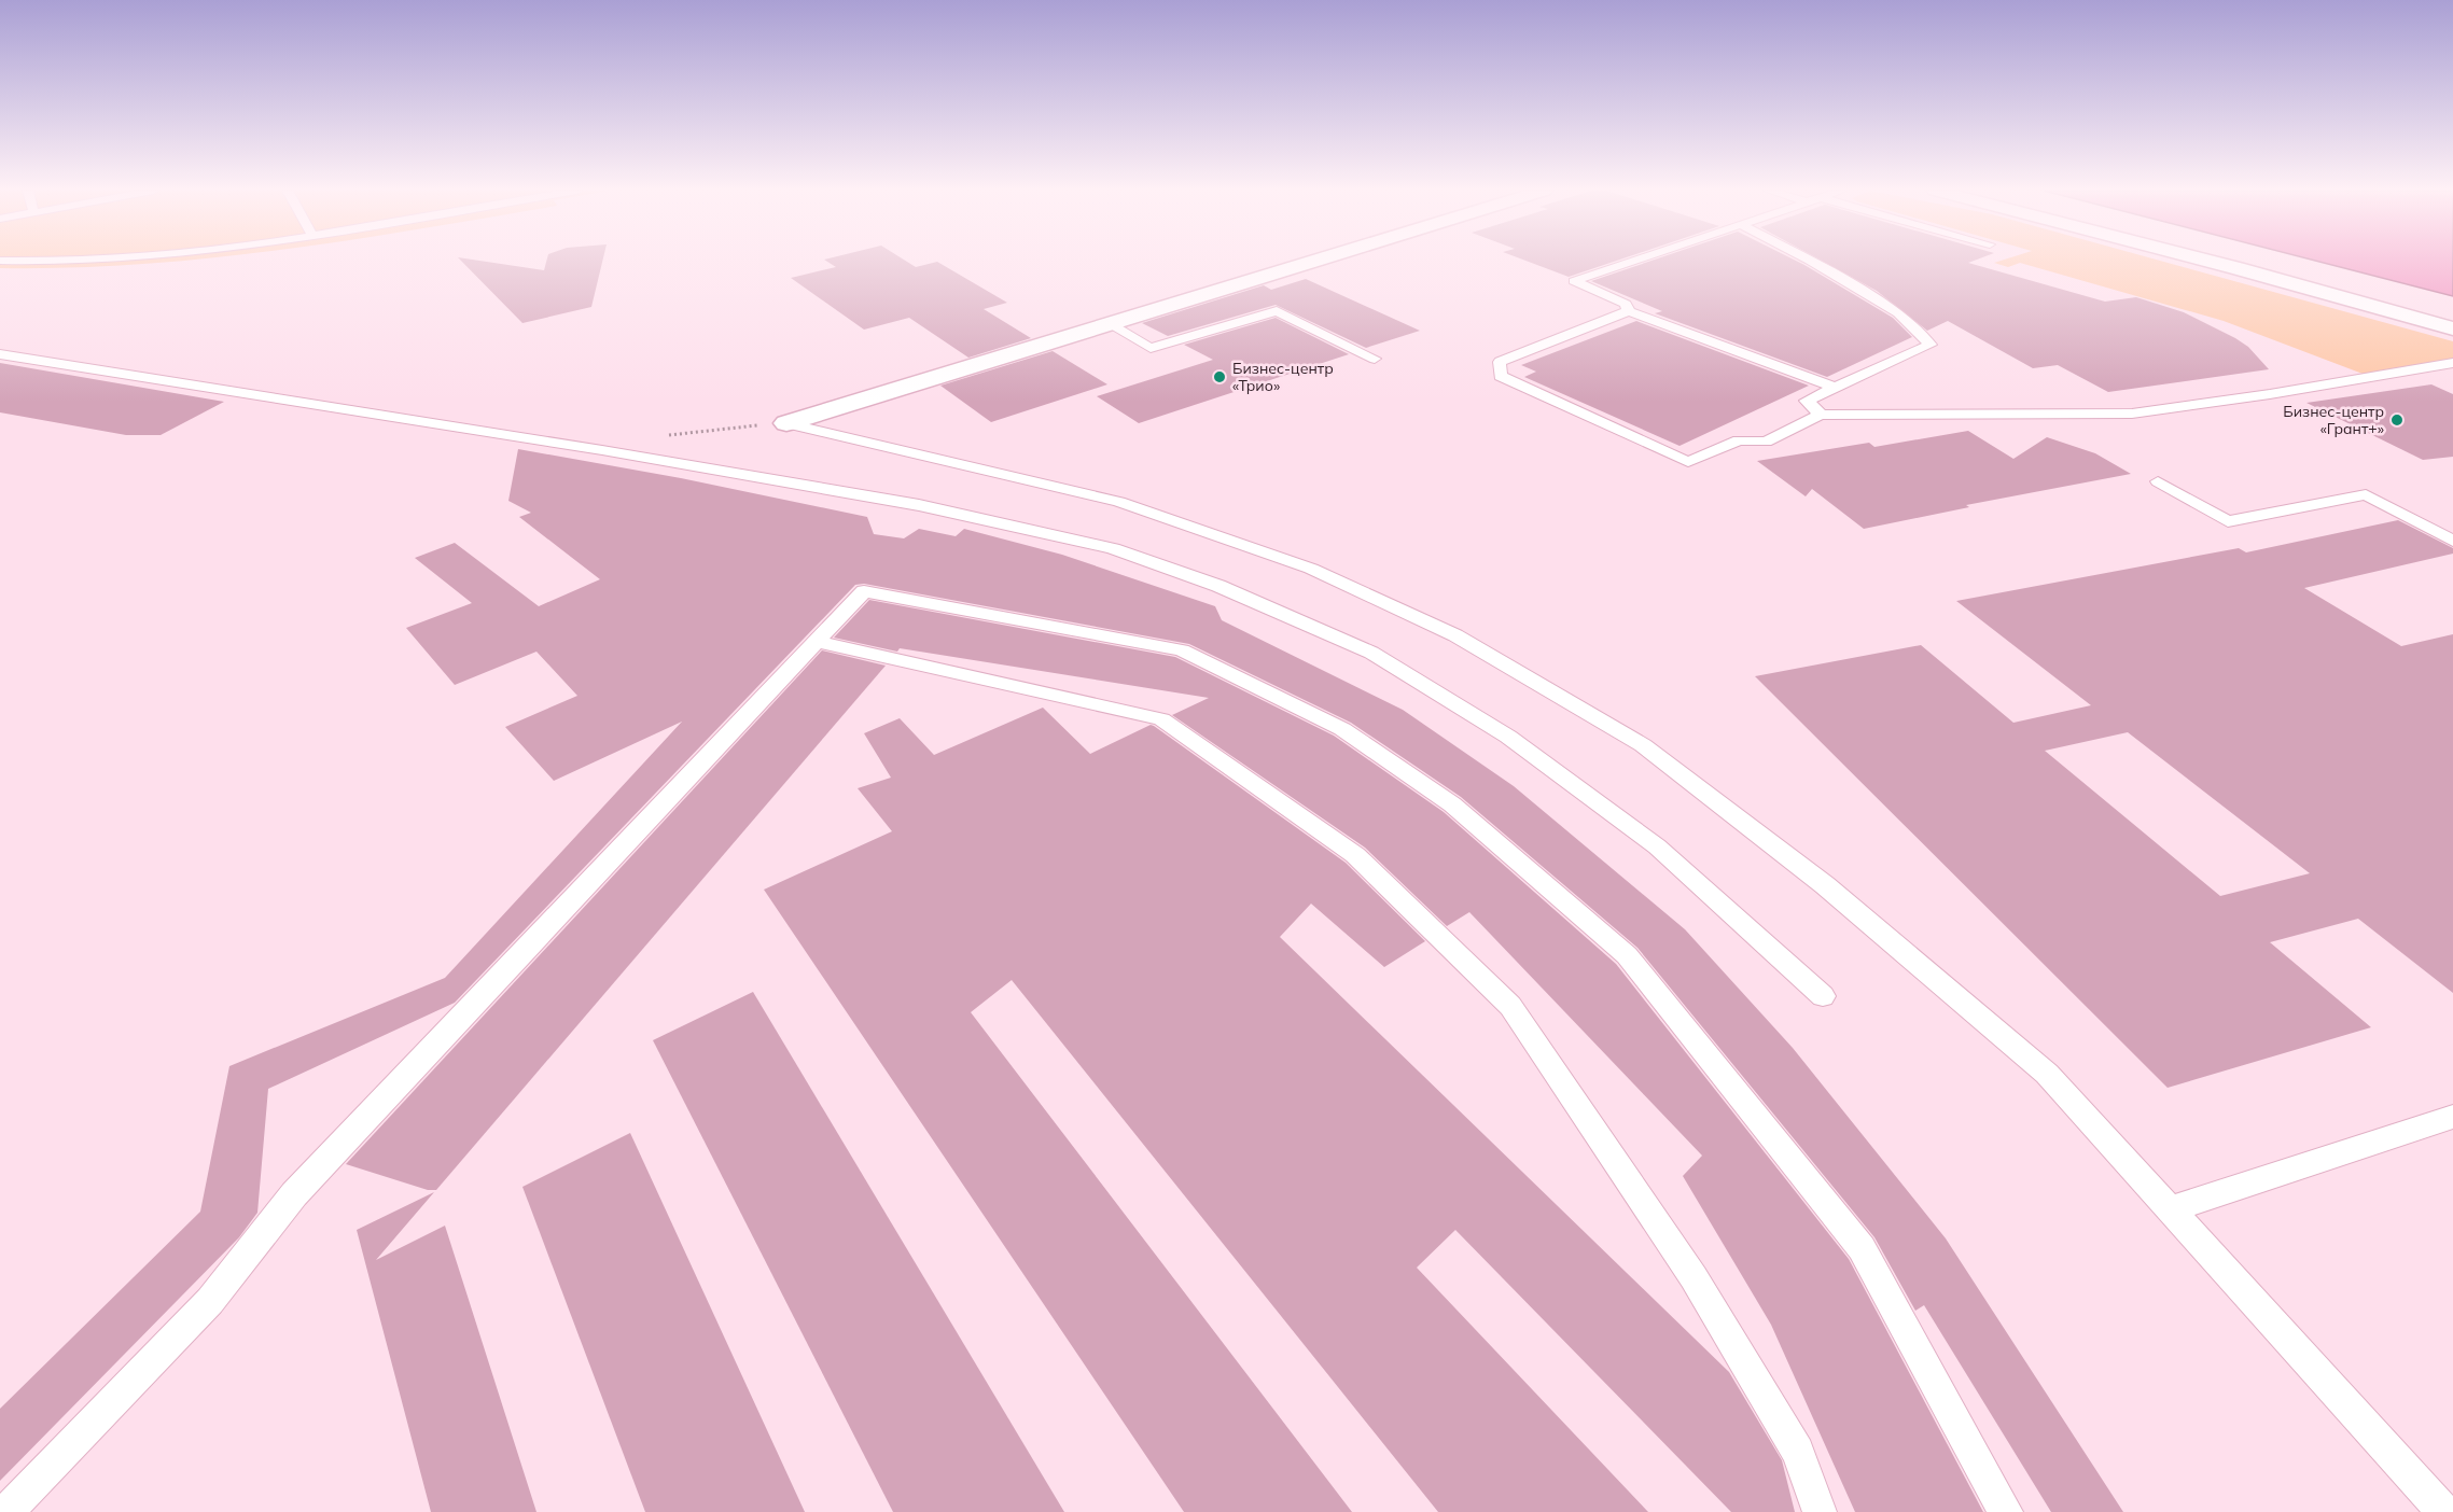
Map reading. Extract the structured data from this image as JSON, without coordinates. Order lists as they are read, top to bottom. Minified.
{"places":["Бизнес-центр «Трио»","Бизнес-центр «Грант+»"]}
